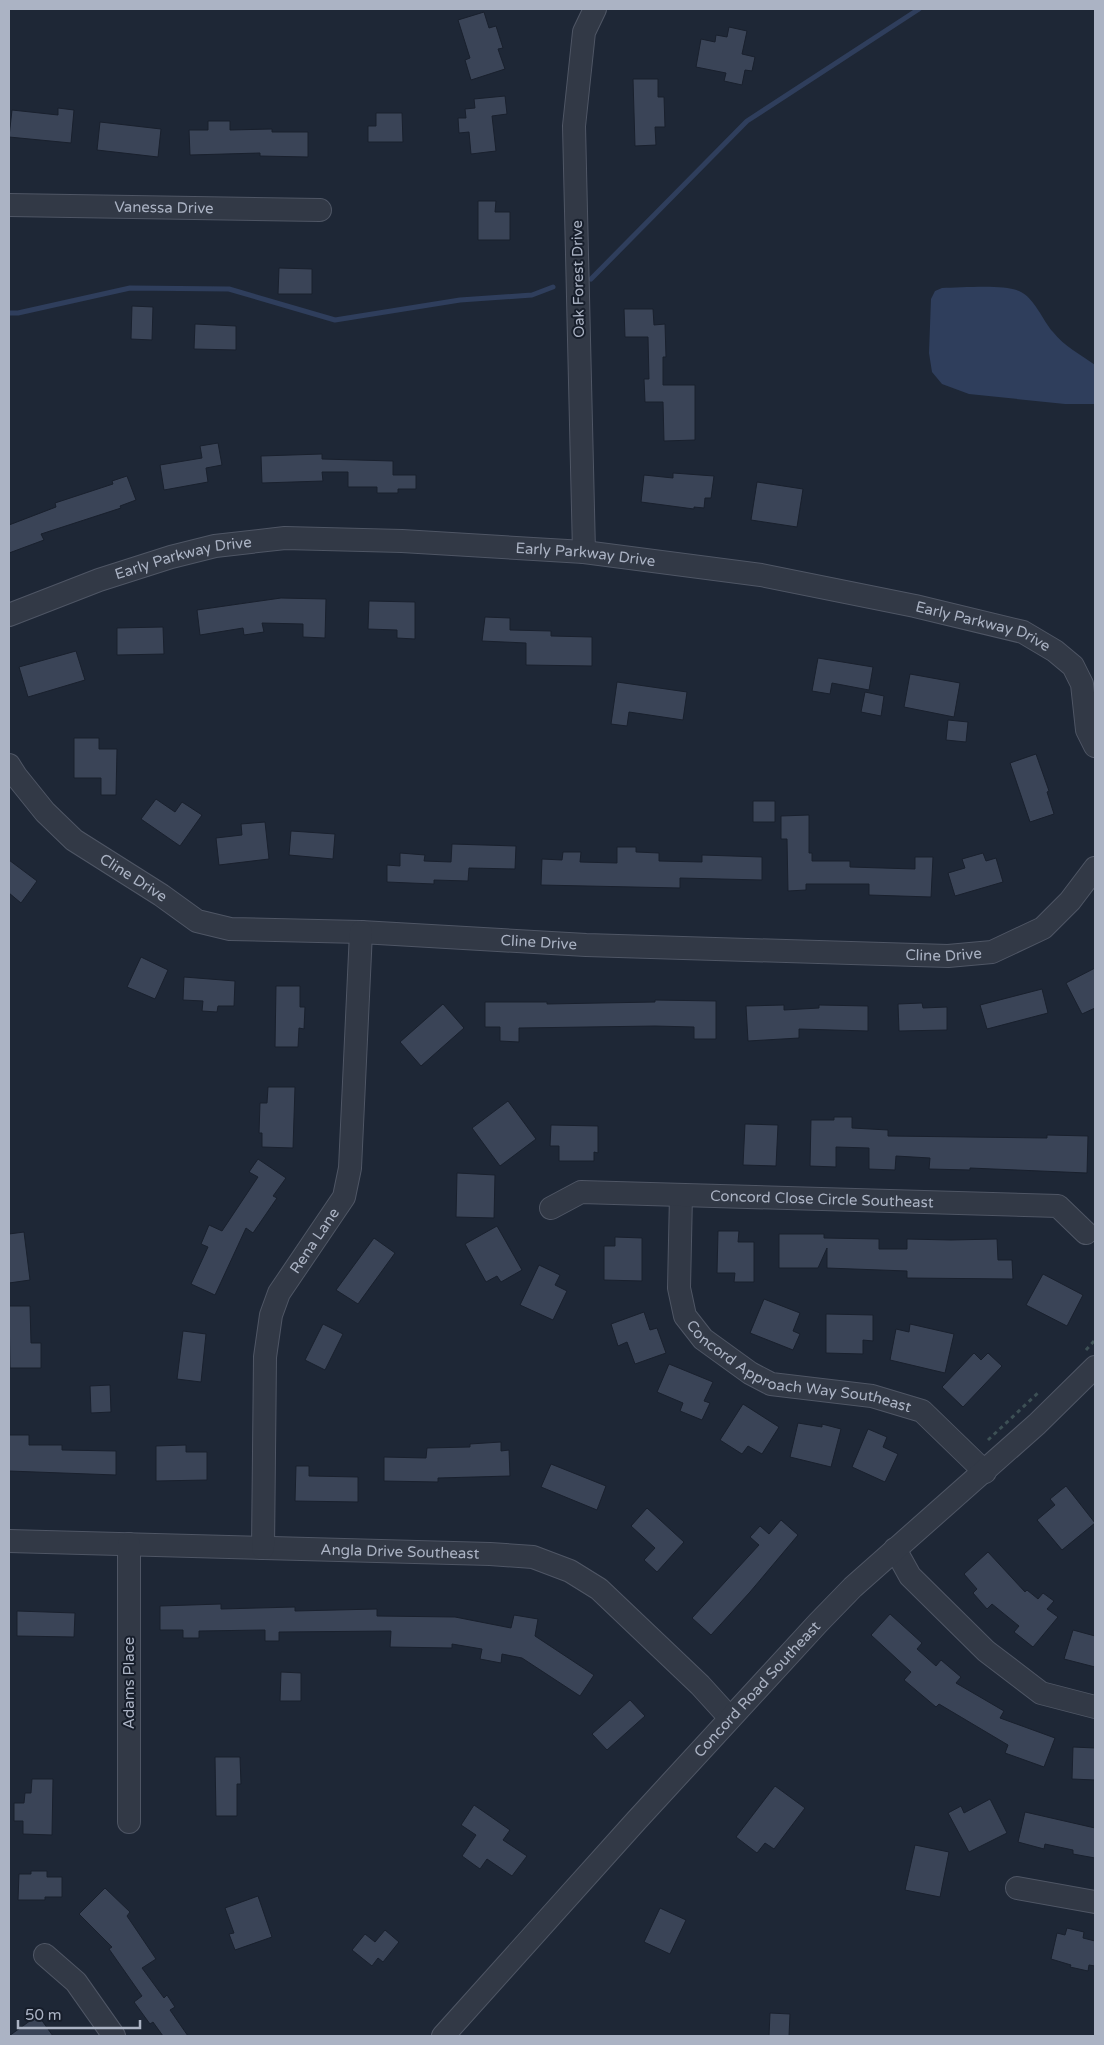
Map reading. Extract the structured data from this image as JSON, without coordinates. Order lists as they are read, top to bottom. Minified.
{"streets":{"street":["Vanessa Drive","Oak Forest Drive","Early Parkway Drive","Cline Drive","Concord Close Circle Southeast","Rena Lane","Concord Approach Way Southeast","Angla Drive Southeast","Adams Place","Concord Road Southeast"]},"crossings":[["Oak Forest Drive","Early Parkway Drive"],["Cline Drive","Rena Lane"],["Concord Close Circle Southeast","Concord Approach Way Southeast"],["Rena Lane","Angla Drive Southeast"],["Concord Approach Way Southeast","Concord Road Southeast"],["Angla Drive Southeast","Adams Place"],["Angla Drive Southeast","Concord Road Southeast"]],"scale_bar":"50 m"}
